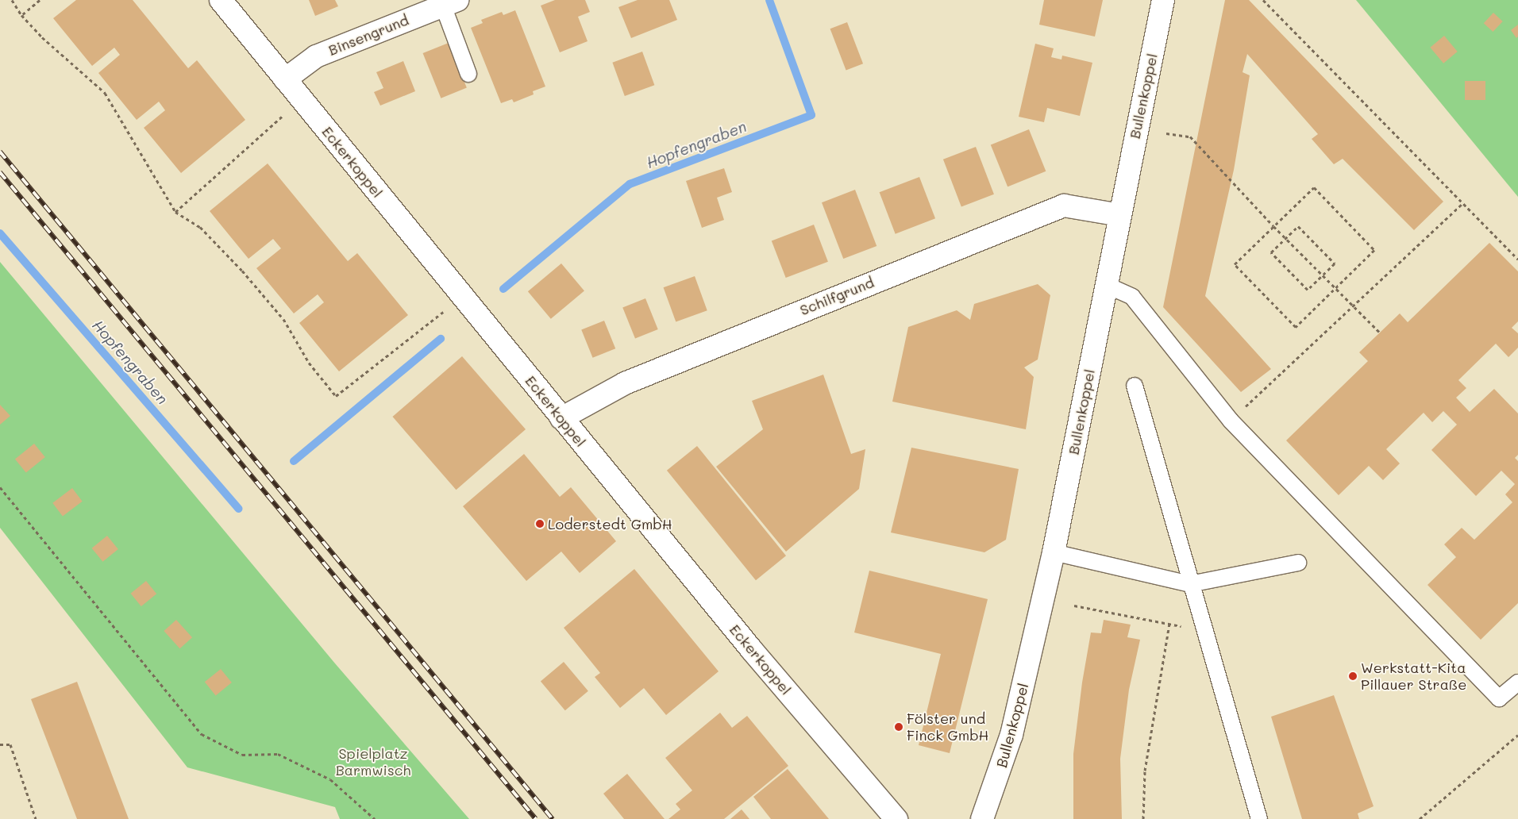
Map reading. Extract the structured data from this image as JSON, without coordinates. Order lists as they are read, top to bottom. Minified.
{"streets":{"street":["Binsengrund","Bullenkoppel","Eckerkoppel","Schilfgrund"]},"crossings":[["Binsengrund","Eckerkoppel"],["Bullenkoppel","Schilfgrund"],["Eckerkoppel","Schilfgrund"]],"water":["Hopfengraben"],"parks":["Spielplatz Barmwisch"],"places":["Loderstedt GmbH","Werkstatt-Kita Pillauer Straße","Fölster und Finck GmbH"]}
